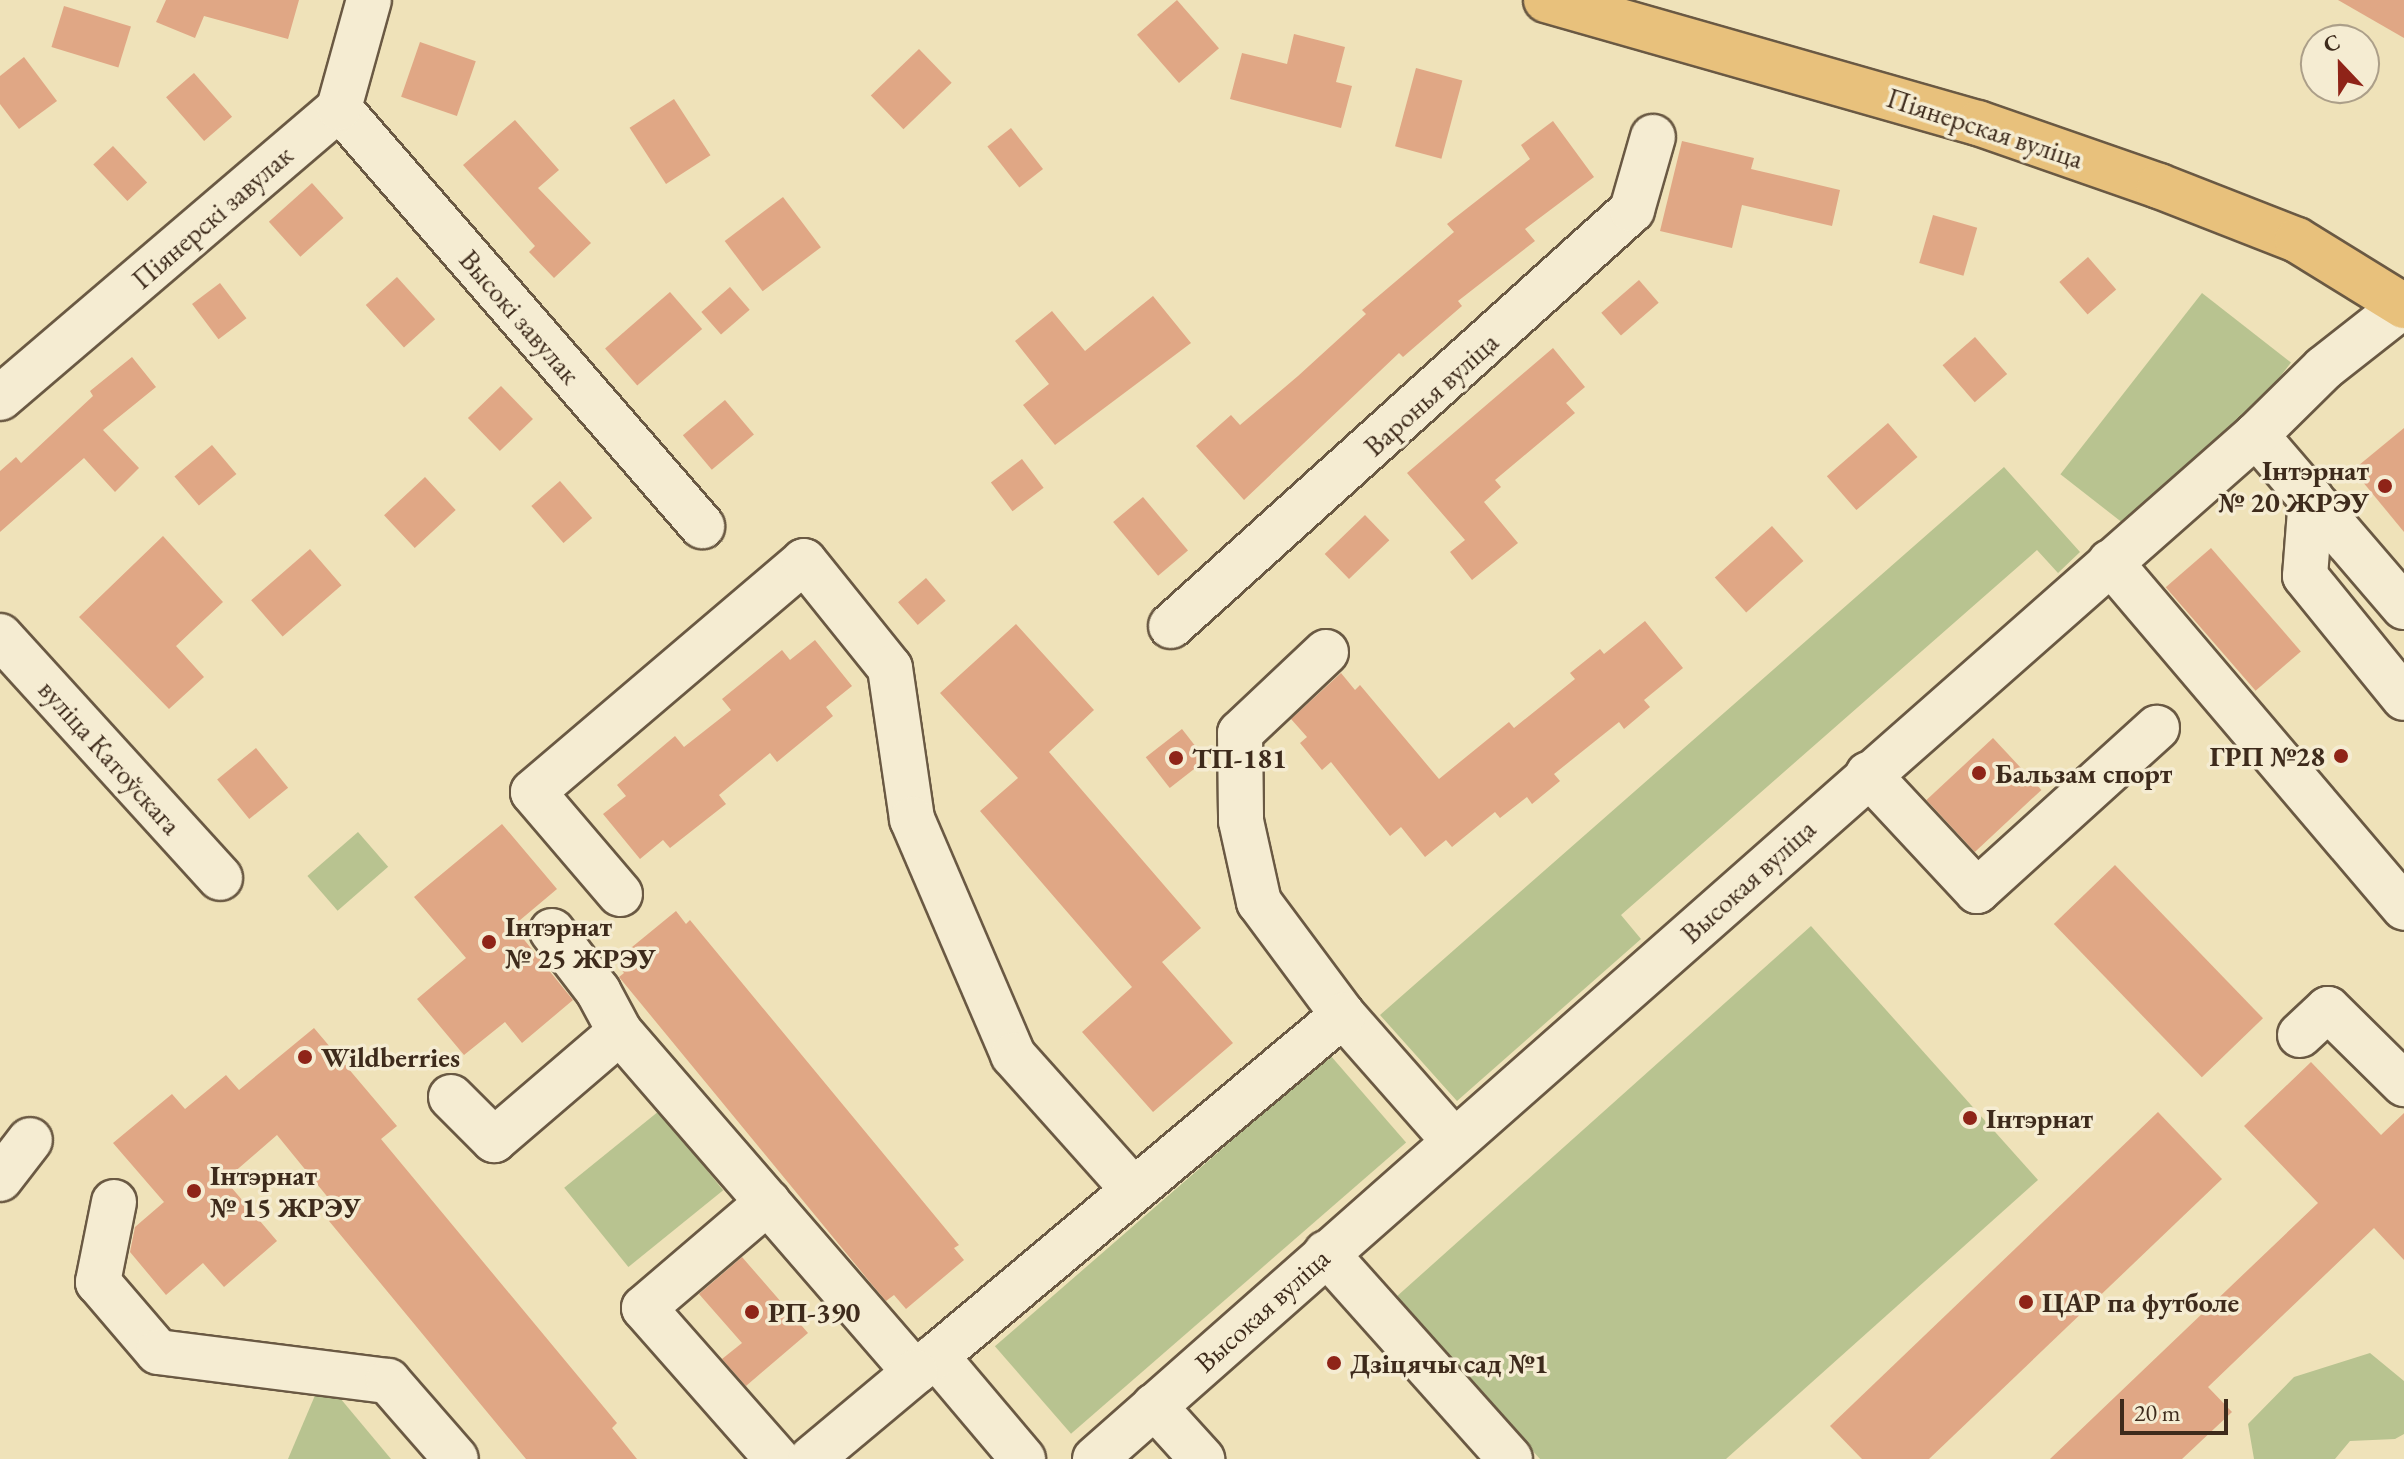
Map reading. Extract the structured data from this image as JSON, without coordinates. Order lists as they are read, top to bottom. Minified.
{"streets":{"main road":["Піянерская вуліца"],"street":["Піянерскі завулак","Высокі завулак","Варонья вуліца","вуліца Катоўскага","Высокая вуліца"]},"crossings":[["Піянерская вуліца","Высокая вуліца"],["Піянерскі завулак","Высокі завулак"]],"places":["Інтэрнат № 20 ЖРЭУ","ГРП №28","ТП-181","Бальзам спорт","Інтэрнат № 25 ЖРЭУ","Wildberries","Інтэрнат","Інтэрнат № 15 ЖРЭУ","ЦАР па футболе","РП-390","Дзіцячы сад №1"],"scale_bar":"20 m","north":"top"}
